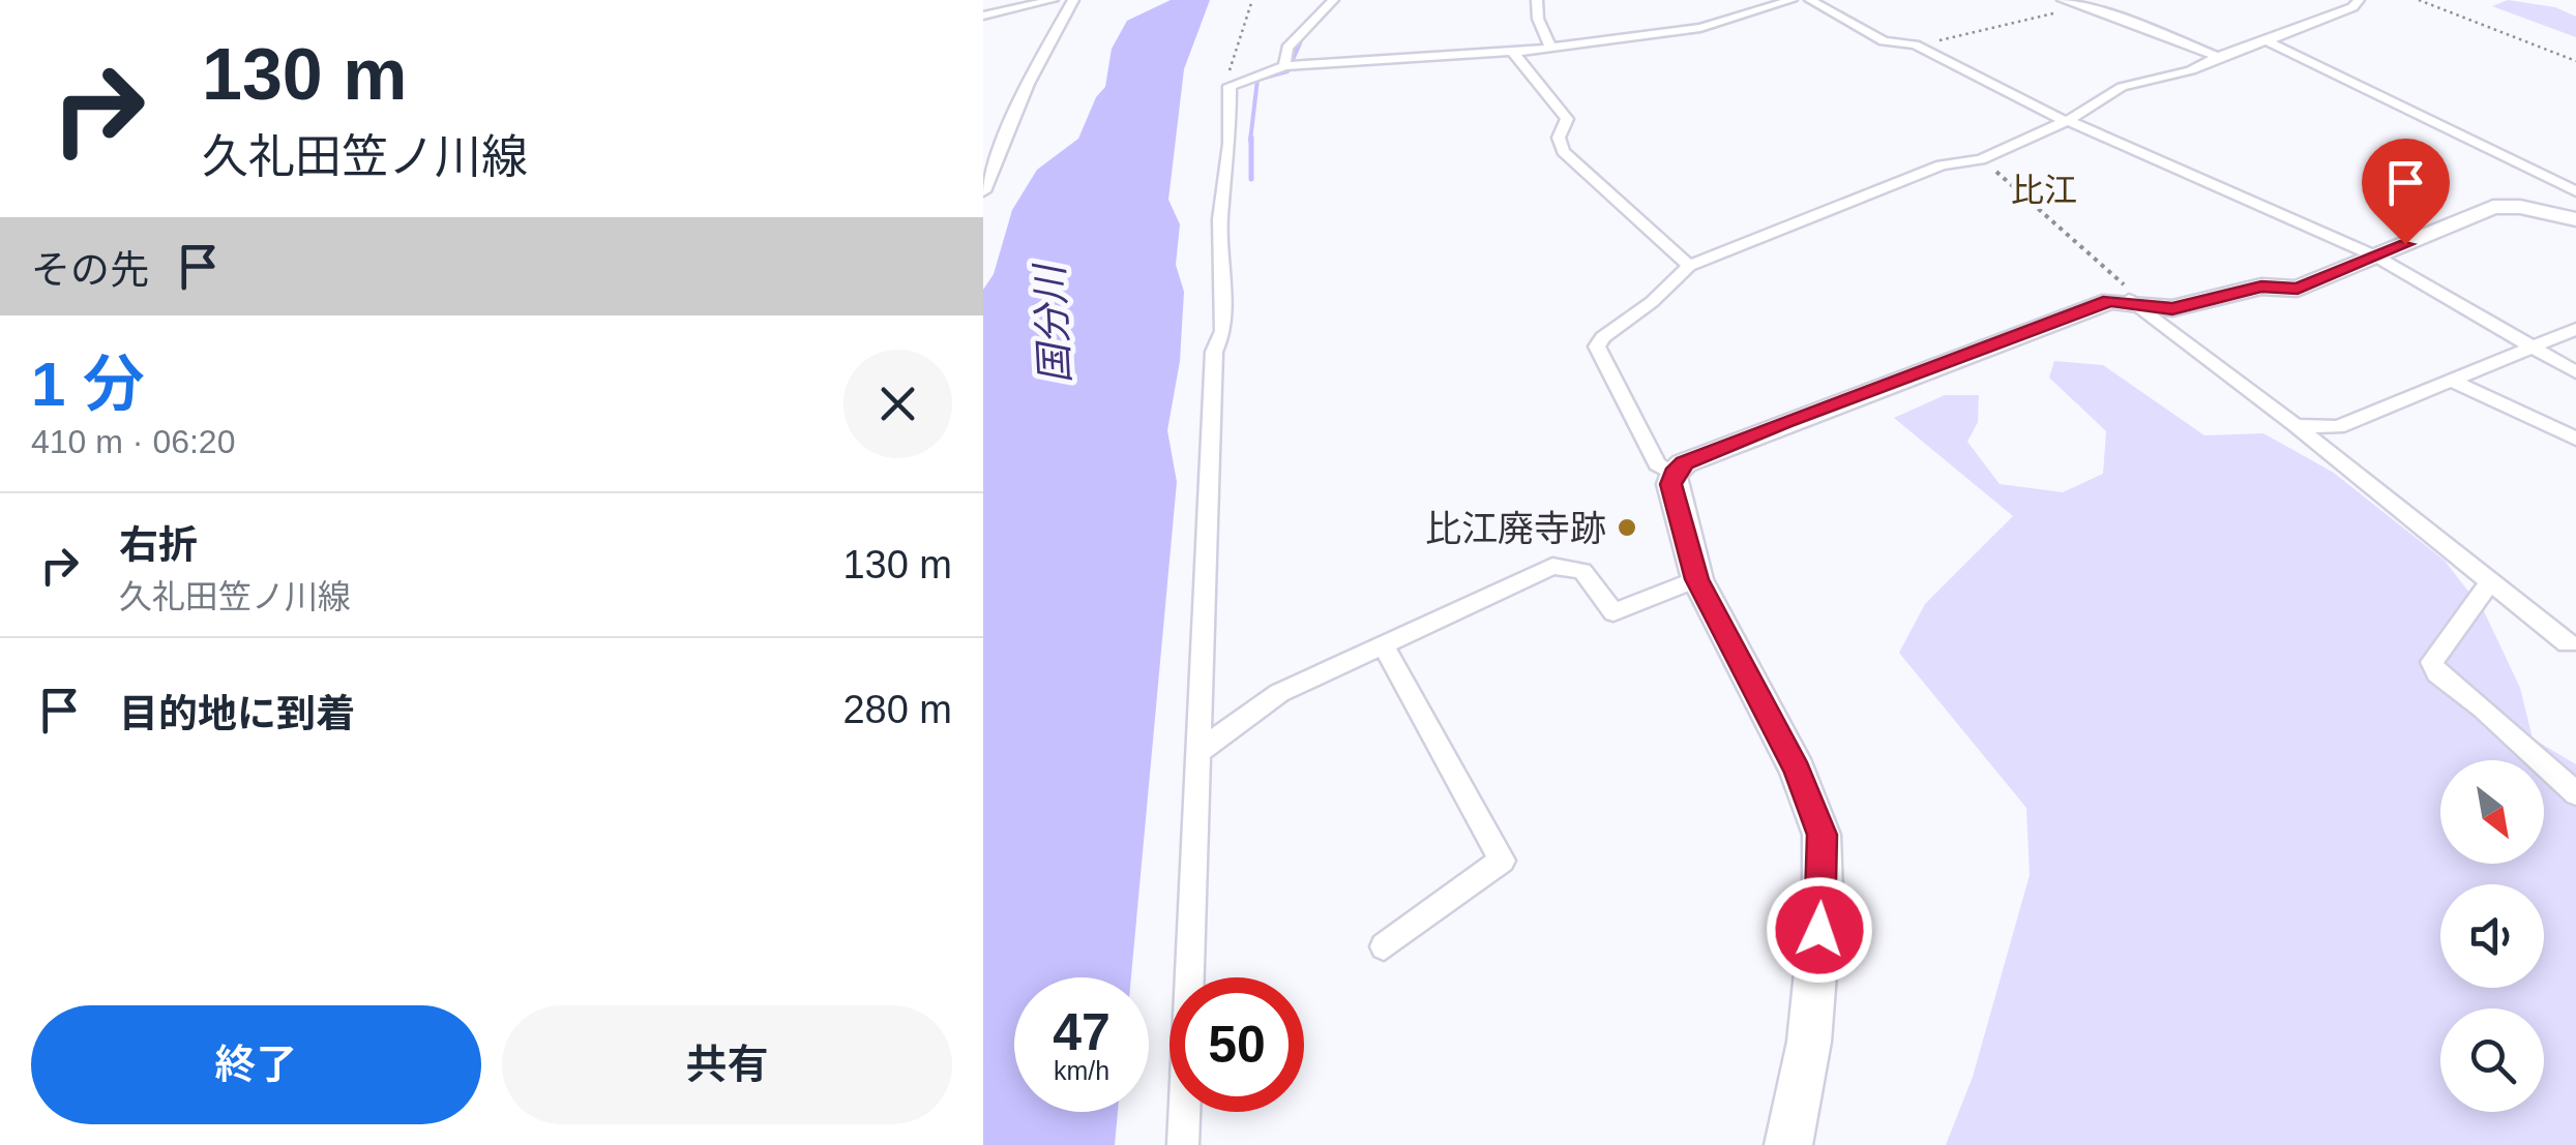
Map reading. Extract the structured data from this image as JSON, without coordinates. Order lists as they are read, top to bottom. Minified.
{"districts":["比江"],"water":["国分川"],"places":["比江廃寺跡"],"north":"bottom right","page":{"turn":["130 m","久礼田笠ノ川線"],"then":"その先","heading":["1 分","410 m · 06:20"],"list":[{"name":"右折","note":"久礼田笠ノ川線","value":"130 m"},{"name":"目的地に到着","value":"280 m"}],"speed":"47 km/h","limit":"50","buttons":["終了","共有"]}}
